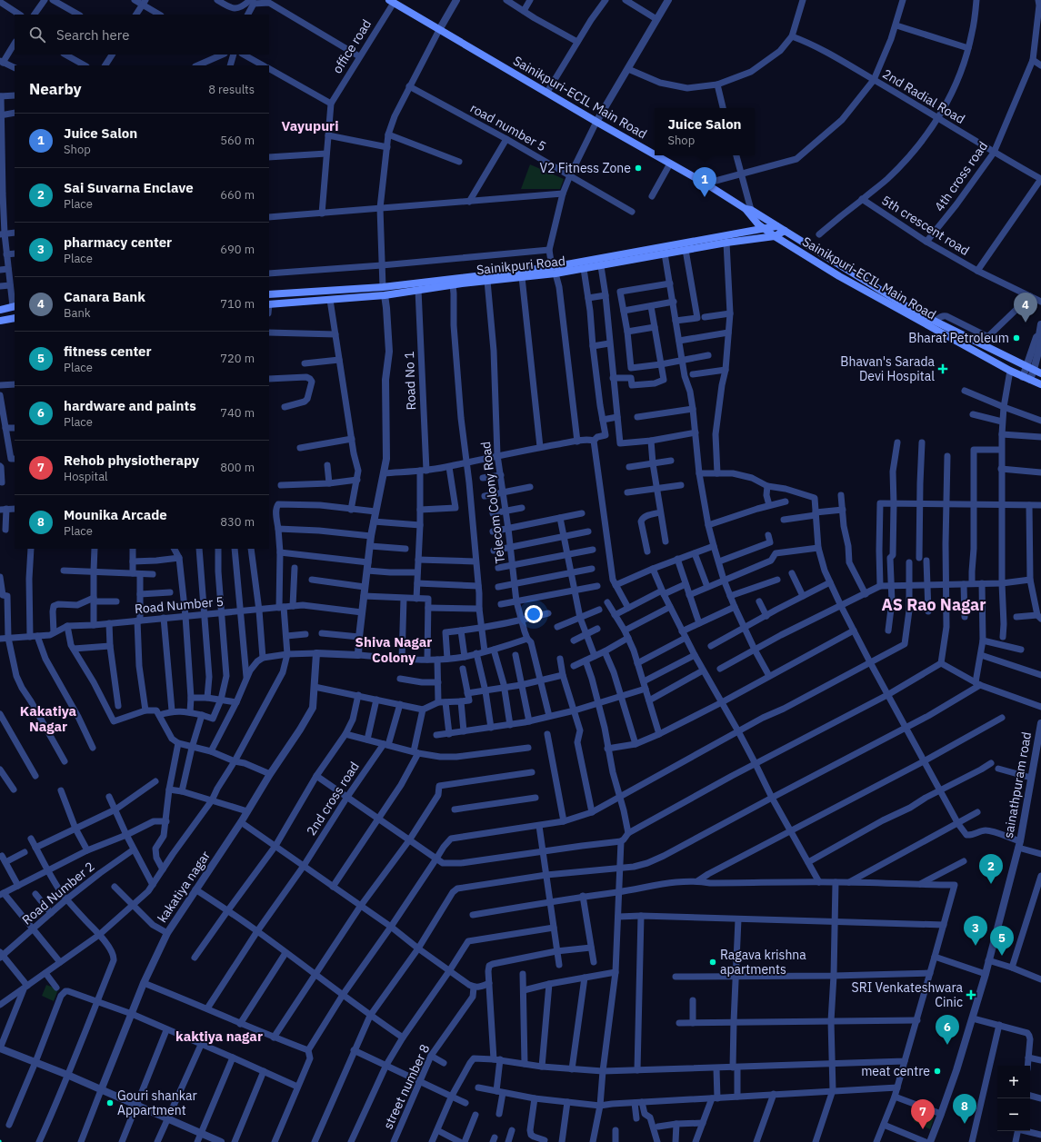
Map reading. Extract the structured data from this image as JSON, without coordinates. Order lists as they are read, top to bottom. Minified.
{"streets":{"main road":["Sainikpuri-ECIL Main Road","Sainikpuri Road"],"street":["office road","2nd Radial Road","road number 5","4th cross road","5th crescent road","Road No 1","Telecom Colony Road","Road Number 5","sainathpuram road","2nd cross road","kakatiya nagar","Road Number 2","street number 8"]},"crossings":[["office road","Sainikpuri-ECIL Main Road"],["2nd Radial Road","4th cross road"],["2nd Radial Road","5th crescent road"],["Sainikpuri-ECIL Main Road","Sainikpuri Road"],["4th cross road","5th crescent road"],["Sainikpuri Road","Road No 1"],["Sainikpuri Road","Telecom Colony Road"]],"districts":["Vayupuri","AS Rao Nagar","Shiva Nagar Colony","Kakatiya Nagar","kaktiya nagar"],"places":{"other":["V2 Fitness Zone","Bharat Petroleum","Ragava krishna apartments","meat centre","Gouri shankar Appartment"],"health":["Bhavan's Sarada Devi Hospital","SRI Venkateshwara Cinic"]},"page":{"search":"Search here","heading":["Nearby","8 results"],"popup":["Juice Salon","Shop"],"list":[{"mark":"1","name":"Juice Salon","note":"Shop","value":"560 m"},{"mark":"2","name":"Sai Suvarna Enclave","note":"Place","value":"660 m"},{"mark":"3","name":"pharmacy center","note":"Place","value":"690 m"},{"mark":"4","name":"Canara Bank","note":"Bank","value":"710 m"},{"mark":"5","name":"fitness center","note":"Place","value":"720 m"},{"mark":"6","name":"hardware and paints","note":"Place","value":"740 m"},{"mark":"7","name":"Rehob physiotherapy","note":"Hospital","value":"800 m"},{"mark":"8","name":"Mounika Arcade","note":"Place","value":"830 m"}],"pins":["1","4","2","3","5","6","8","7"],"map_buttons":["+","−"]}}
